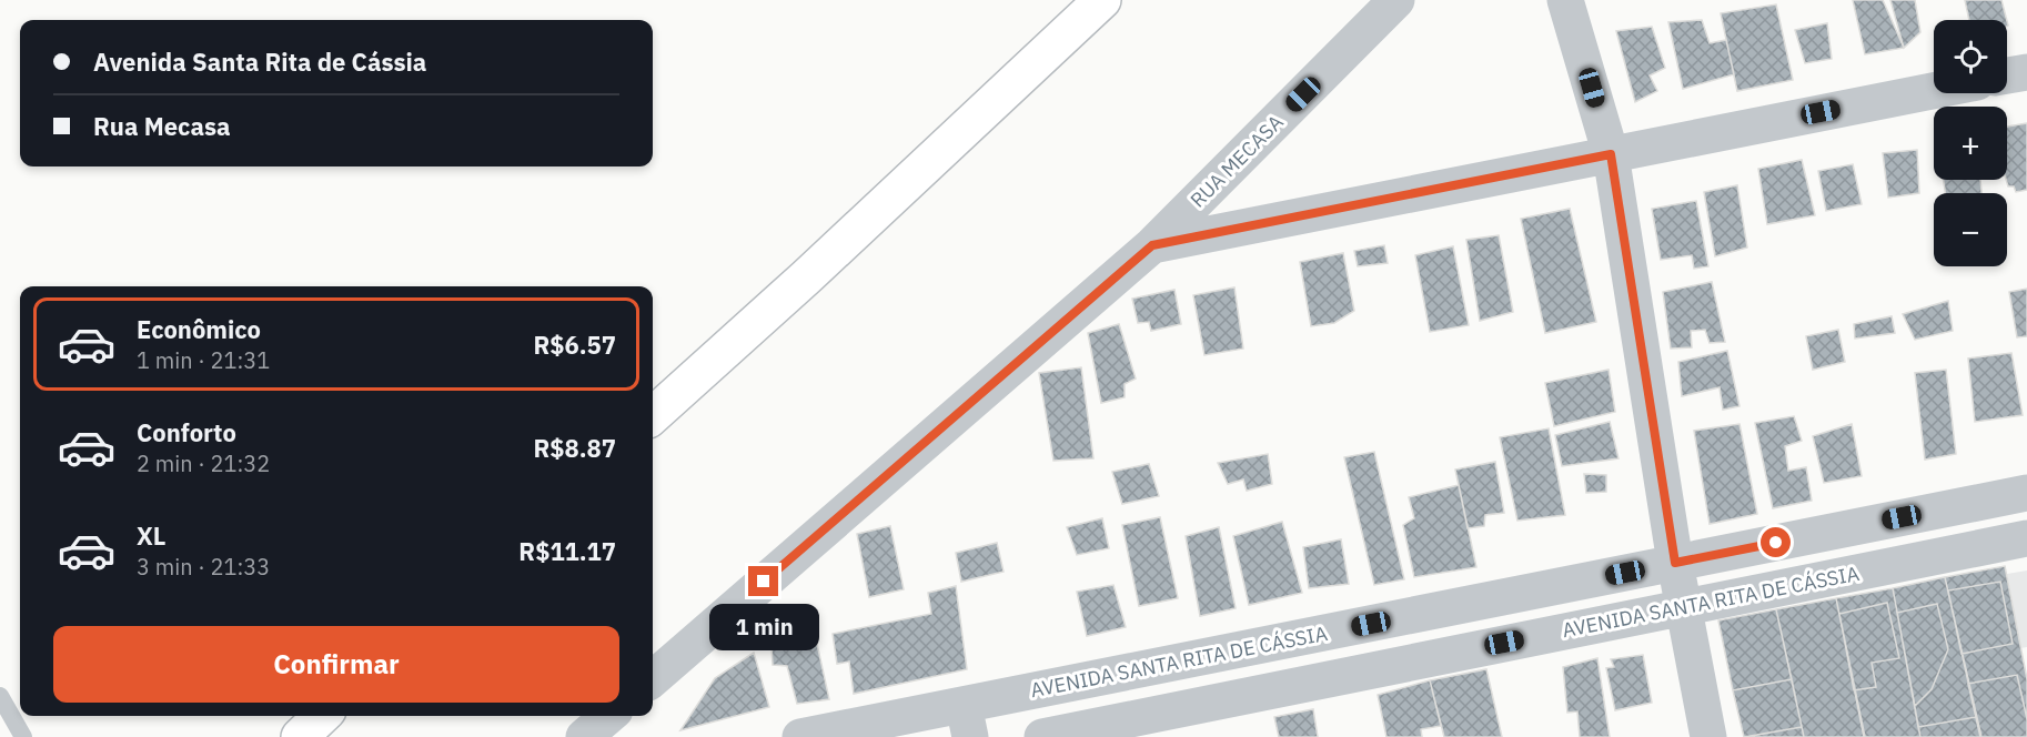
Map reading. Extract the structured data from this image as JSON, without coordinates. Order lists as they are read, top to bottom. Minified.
{"streets":{"street":["RUA MECASA","AVENIDA SANTA RITA DE CÁSSIA"]},"page":{"map_buttons":["+","−"],"banner":["Avenida Santa Rita de Cássia","Rua Mecasa"],"list":[{"name":"Econômico","note":"1 min · 21:31","value":"R$6.57"},{"name":"Conforto","note":"2 min · 21:32","value":"R$8.87"},{"name":"XL","note":"3 min · 21:33","value":"R$11.17"}],"bubble":"1 min","buttons":"Confirmar"}}
